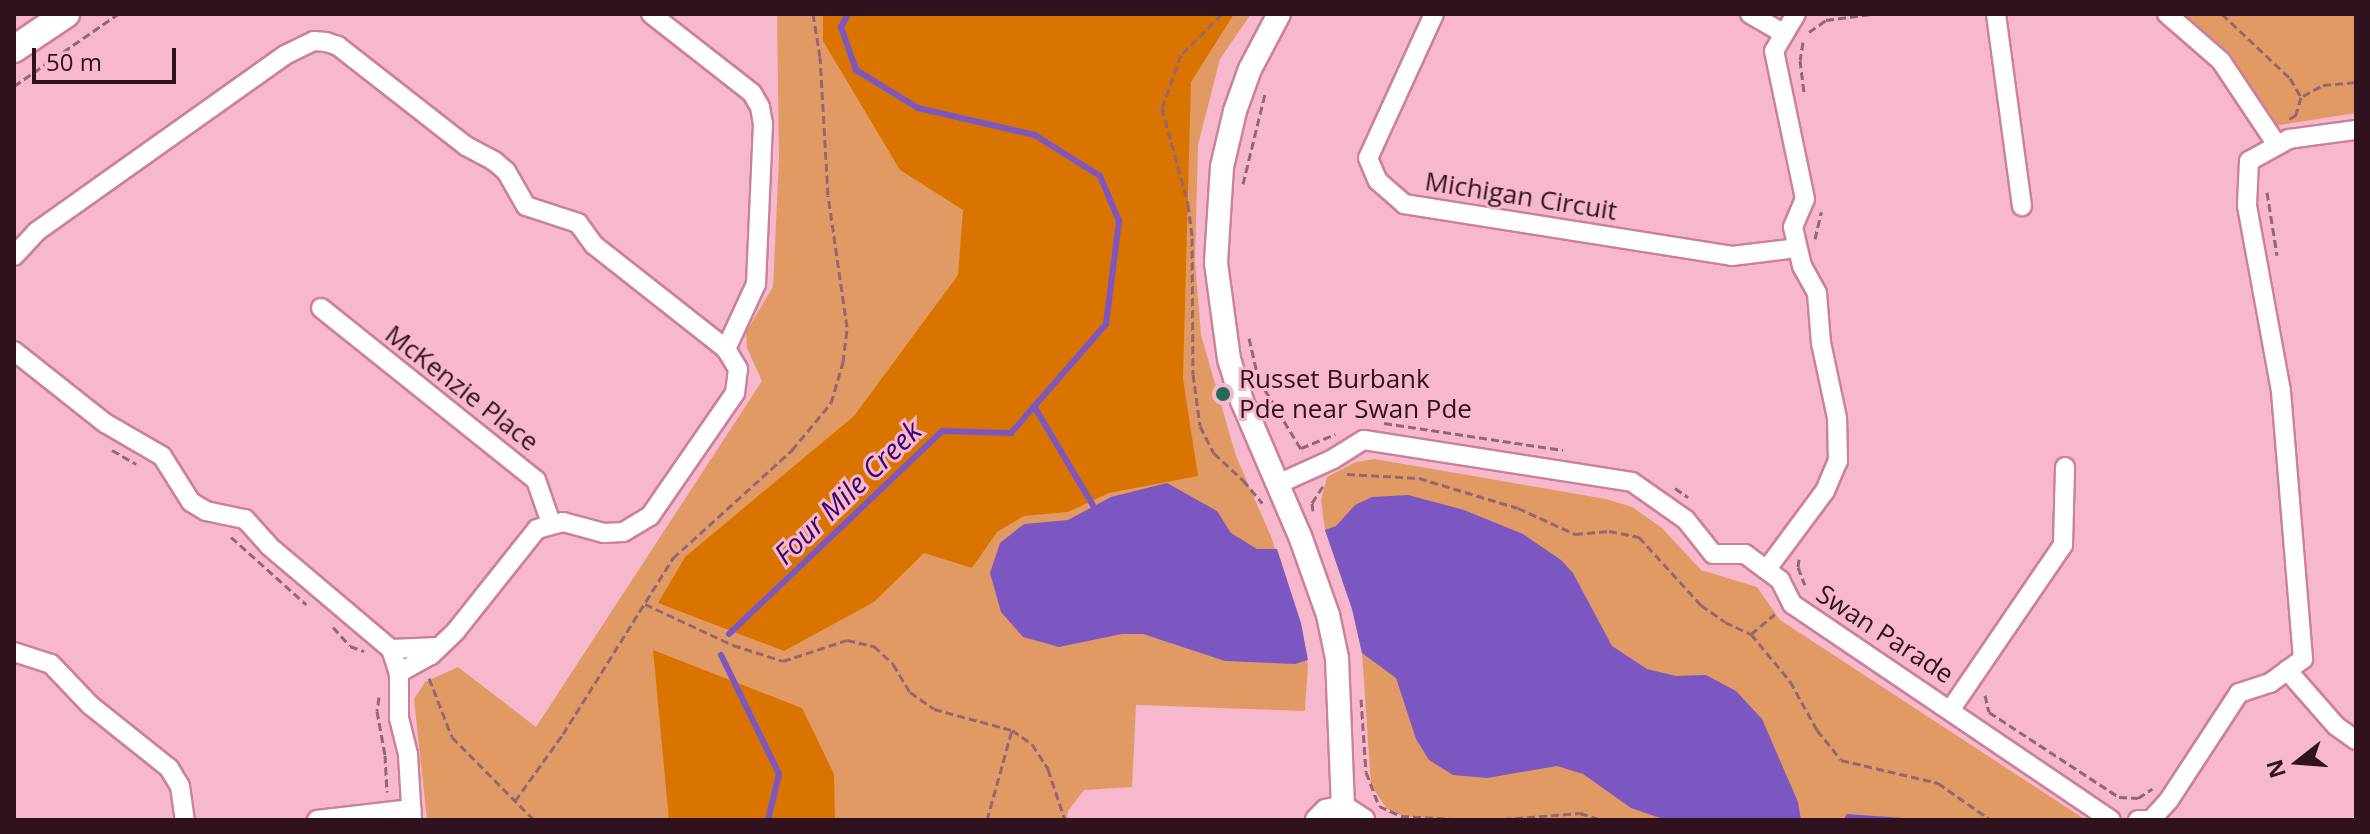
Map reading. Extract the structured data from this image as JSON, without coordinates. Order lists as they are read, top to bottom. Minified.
{"streets":{"street":["Michigan Circuit","McKenzie Place","Swan Parade"]},"water":["Four Mile Creek"],"places":["Russet Burbank Pde near Swan Pde"],"scale_bar":"50 m","north":"left"}
